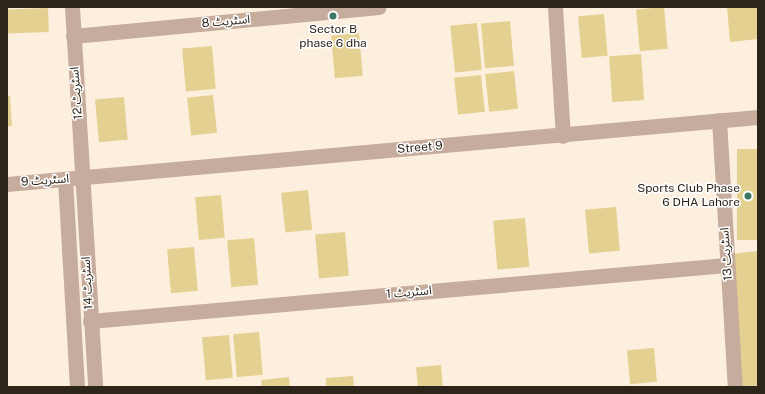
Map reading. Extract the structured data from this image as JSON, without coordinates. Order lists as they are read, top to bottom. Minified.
{"streets":{"street":["اسٹریٹ 8","اسٹریٹ 12","Street 9","اسٹریٹ 9","اسٹریٹ 13","اسٹریٹ 14","اسٹریٹ 1"]},"crossings":[["اسٹریٹ 8","اسٹریٹ 12"],["اسٹریٹ 12","Street 9"],["اسٹریٹ 12","اسٹریٹ 9"],["اسٹریٹ 12","اسٹریٹ 14"],["Street 9","اسٹریٹ 9"],["Street 9","اسٹریٹ 13"],["Street 9","اسٹریٹ 14"],["اسٹریٹ 9","اسٹریٹ 14"],["اسٹریٹ 13","اسٹریٹ 1"],["اسٹریٹ 14","اسٹریٹ 1"]],"places":["Sector B phase 6 dha","Sports Club Phase 6 DHA Lahore"]}
